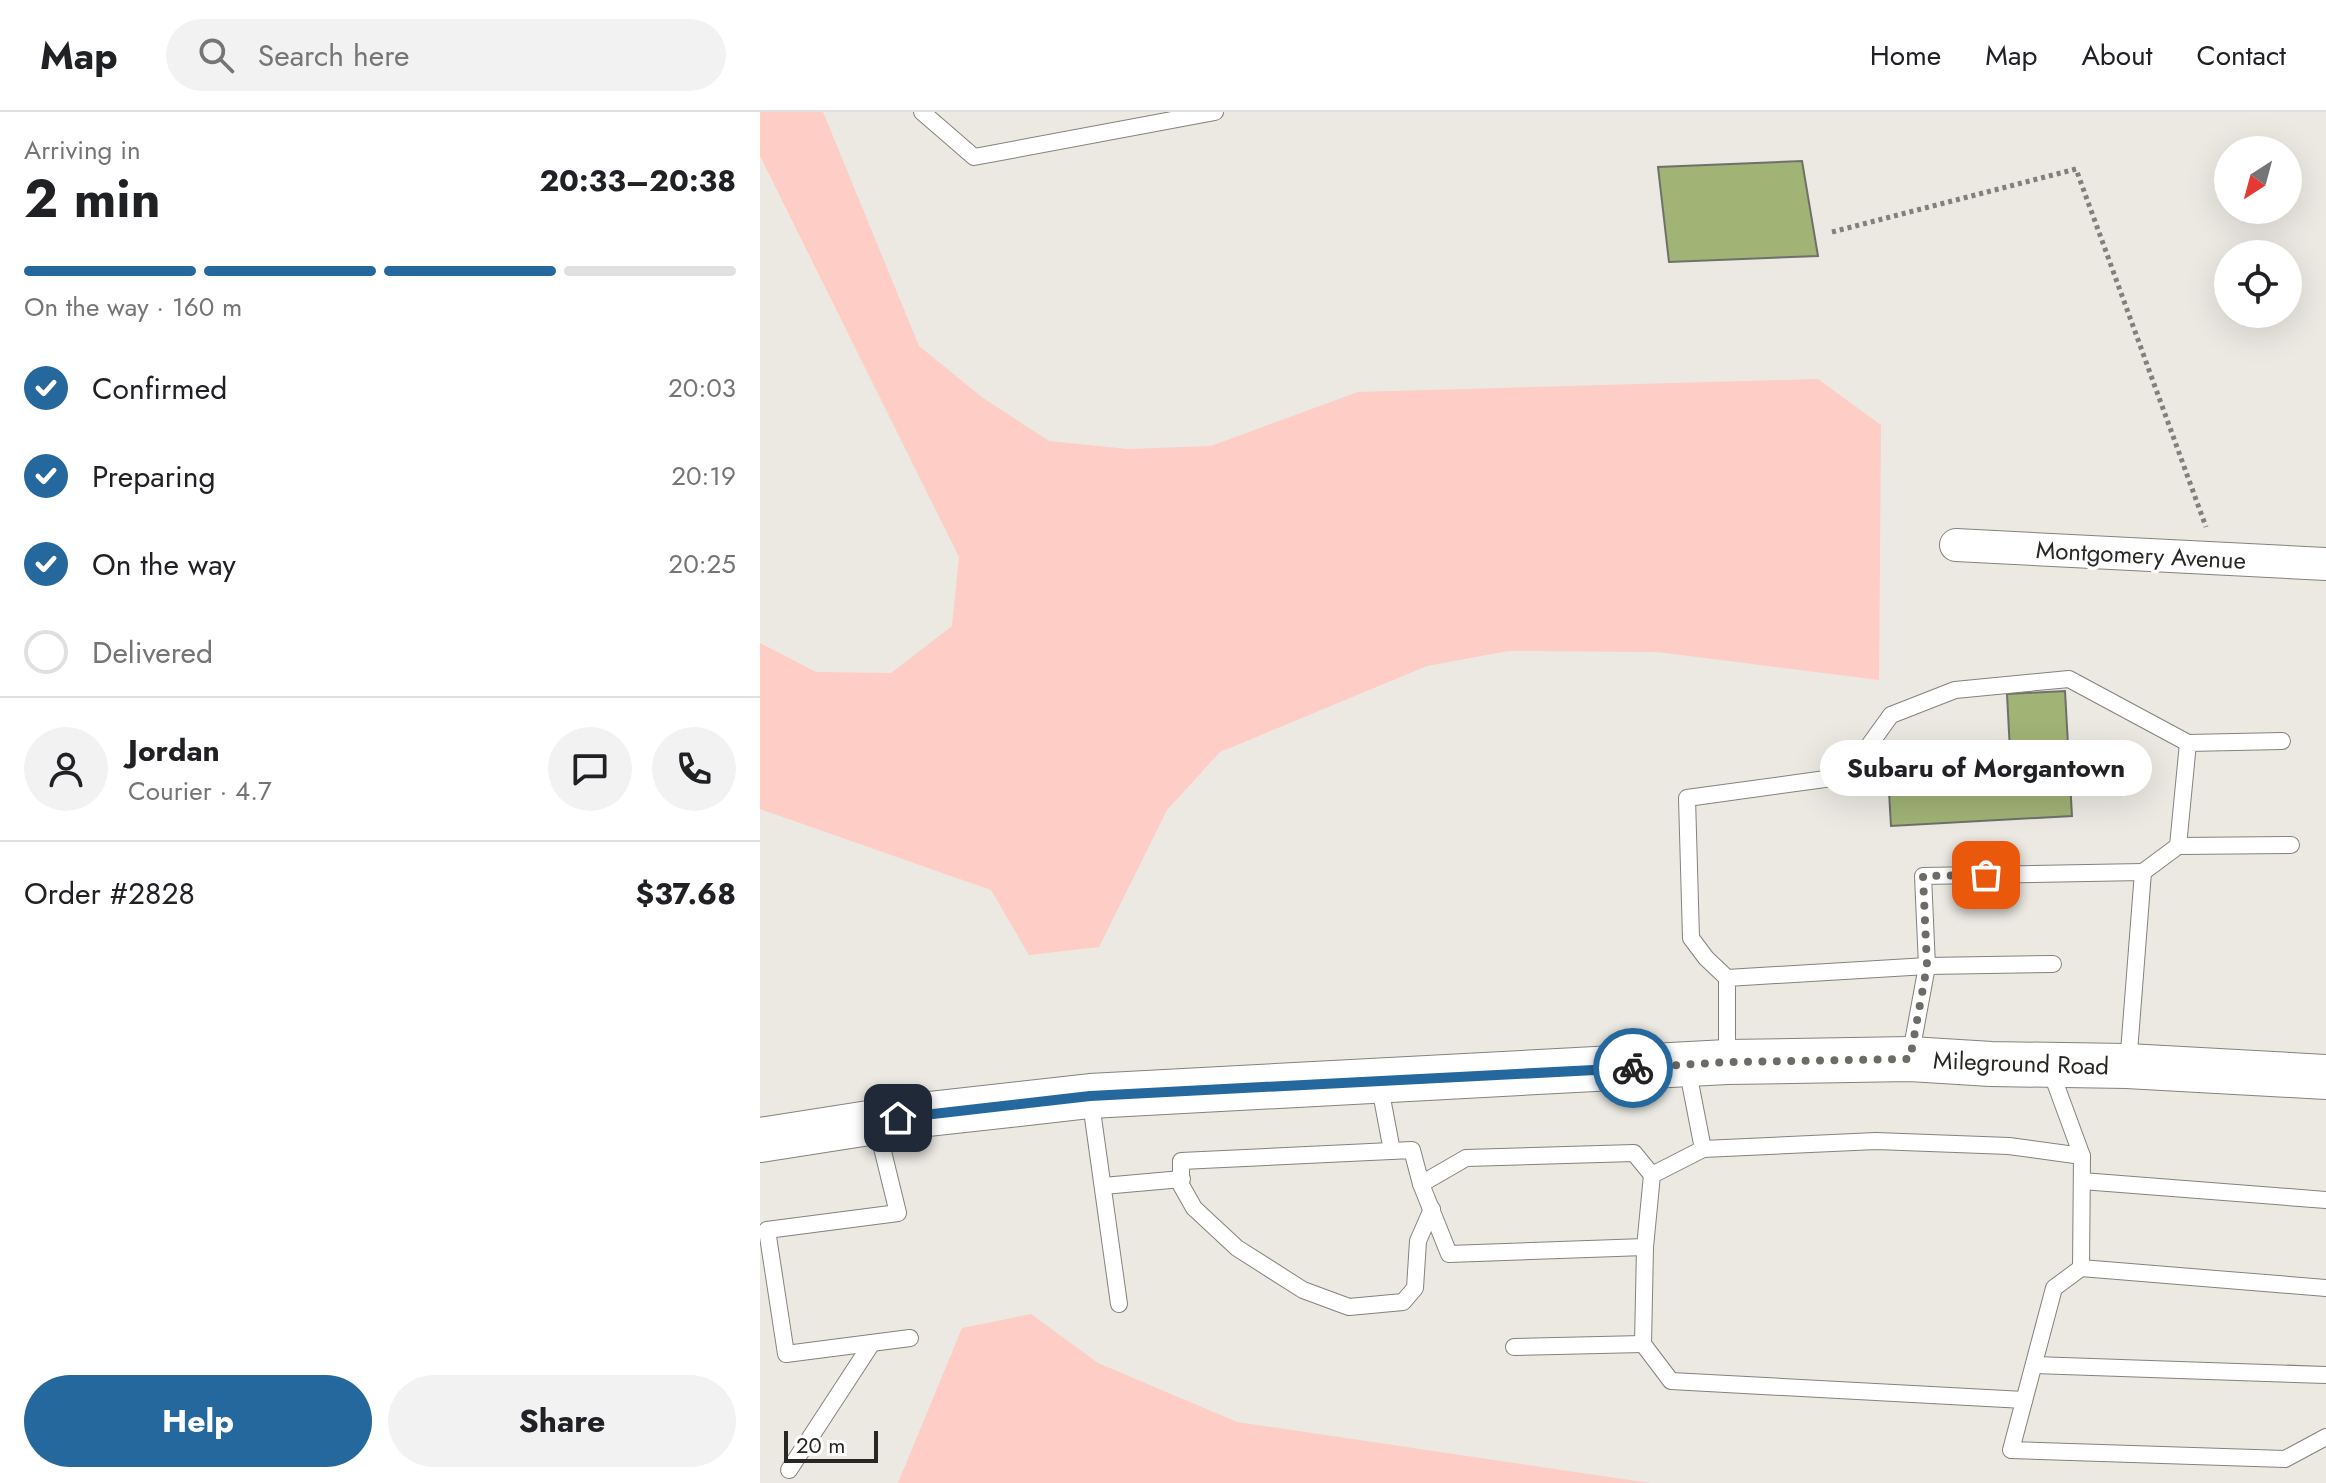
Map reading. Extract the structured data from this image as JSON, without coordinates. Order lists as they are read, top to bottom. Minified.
{"streets":{"main road":["Mileground Road"],"street":["Montgomery Avenue"]},"places":["Subaru of Morgantown"],"scale_bar":"20 m","north":"bottom left","page":{"header":"Map","search":"Search here","nav":["Home","Map","About","Contact"],"heading":["2 min","Arriving in","20:33–20:38"],"panel":["Jordan","Courier · 4.7","Order #2828","$37.68"],"bar":"On the way · 160 m","list":[["Confirmed","20:03"],["Preparing","20:19"],["On the way","20:25"],"Delivered"],"bubble":"Subaru of Morgantown","buttons":["Help","Share"],"scale":"20 m"}}
